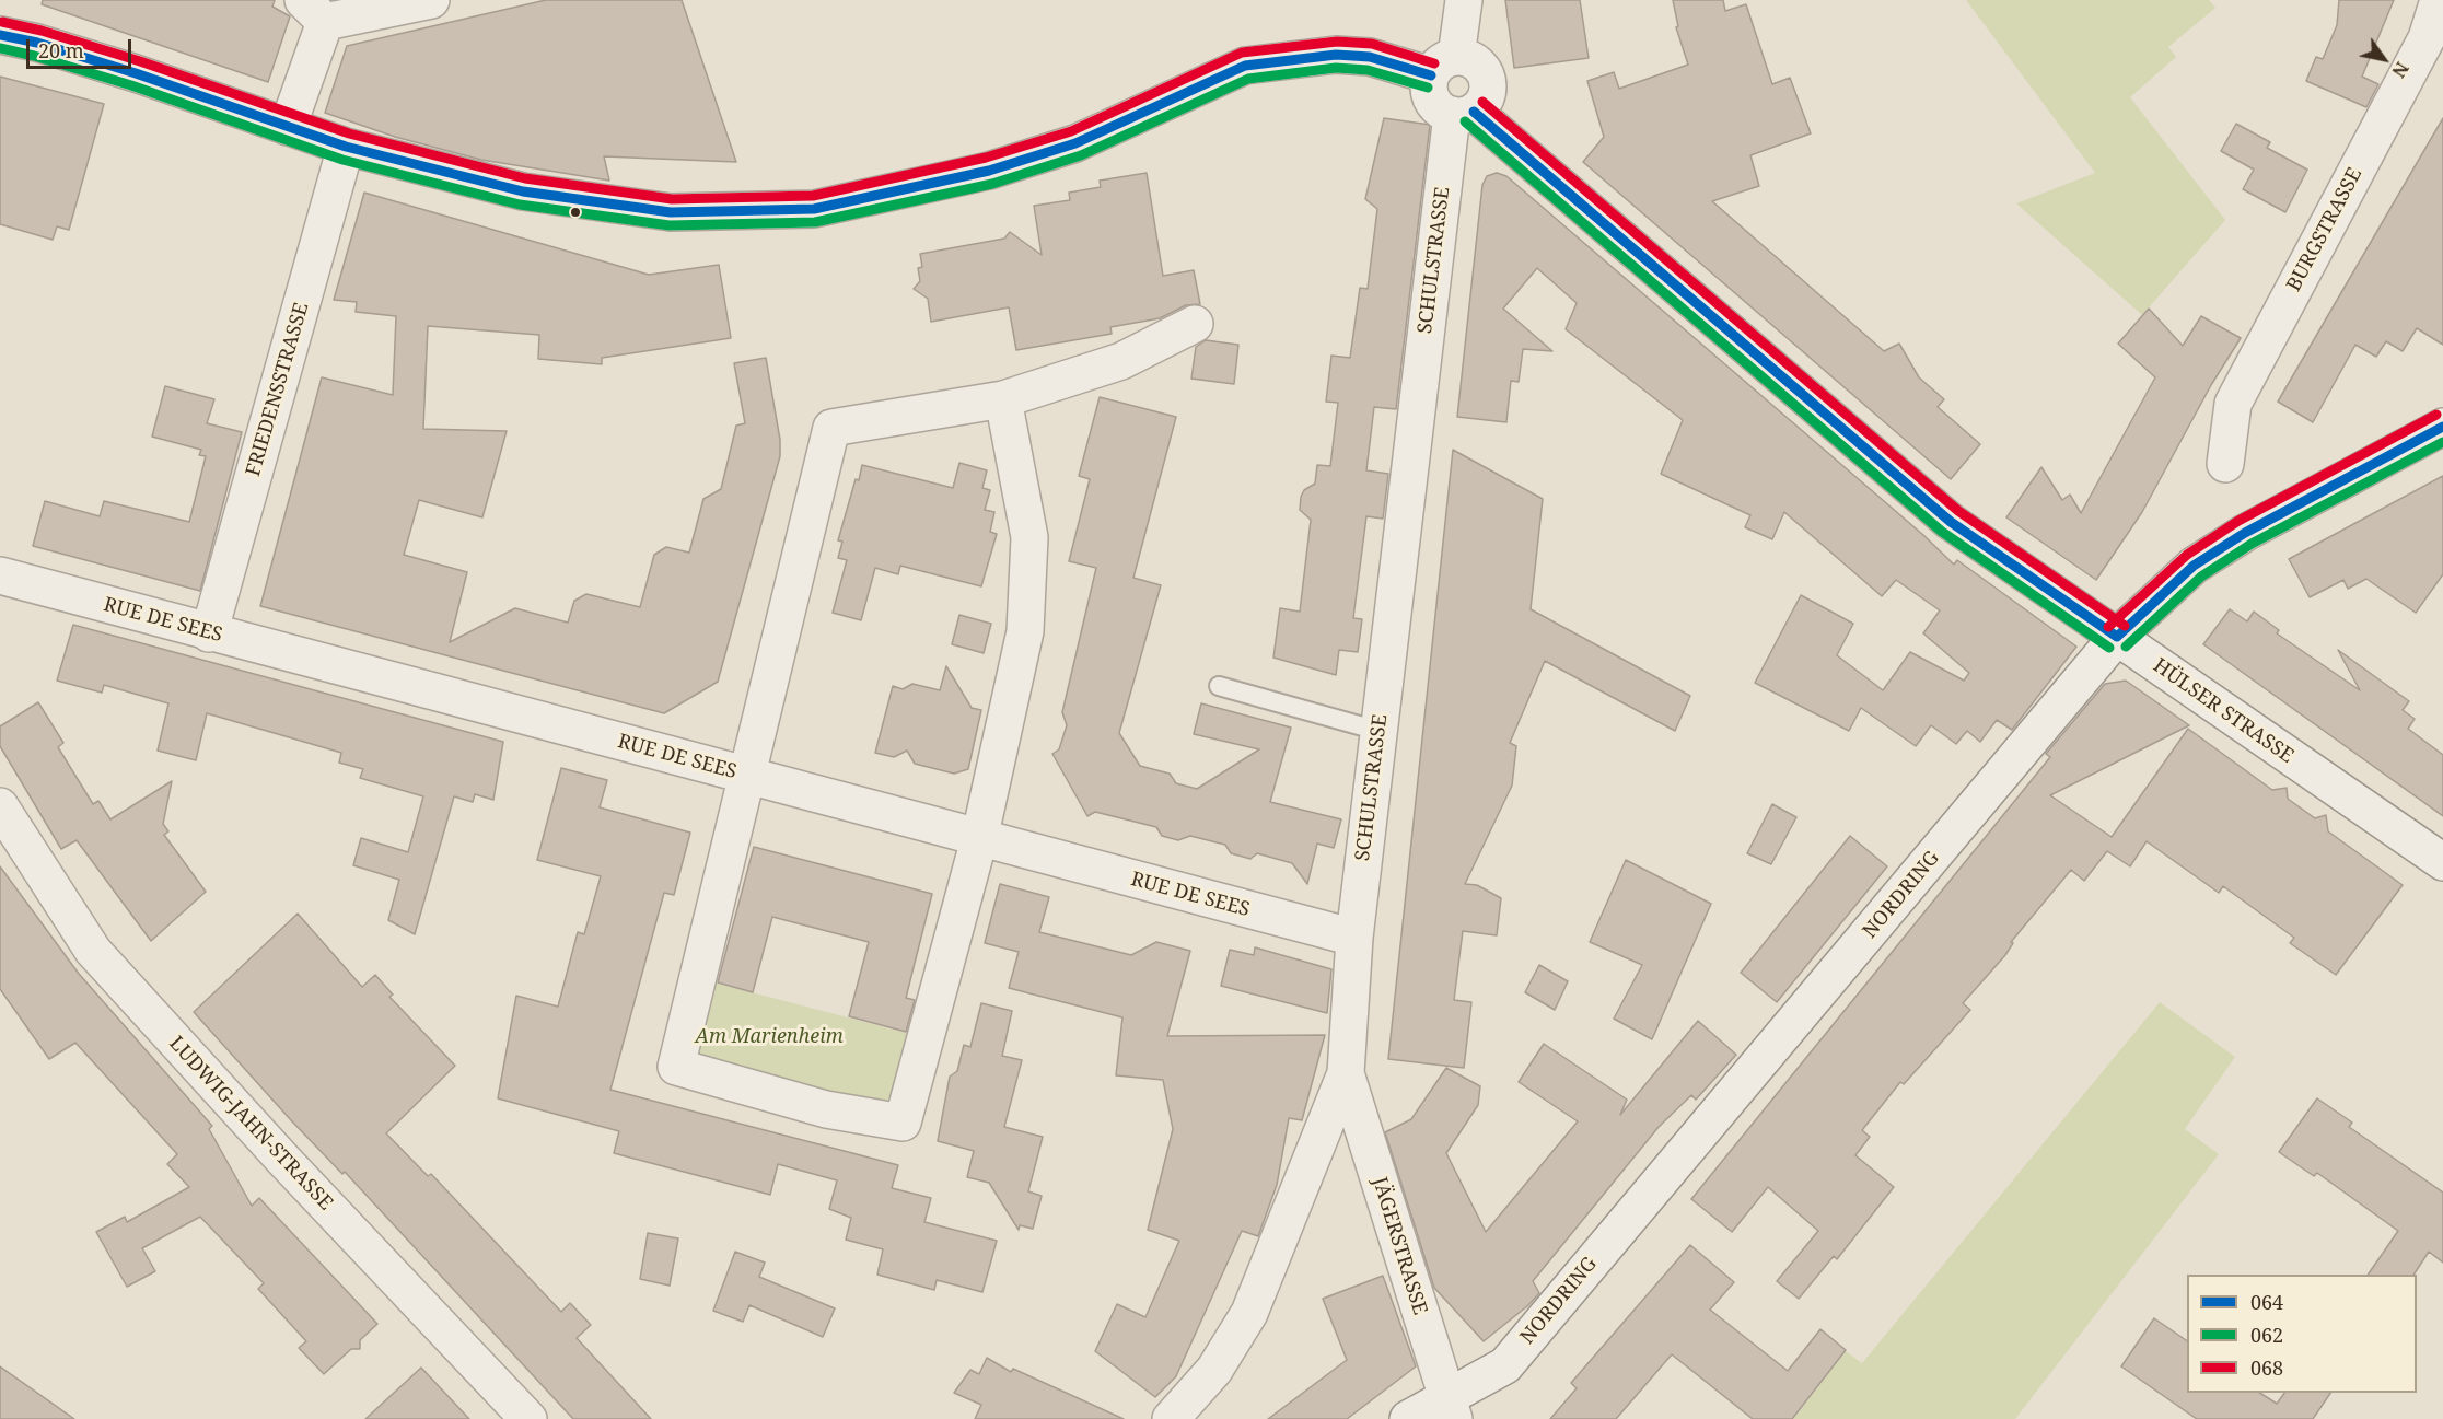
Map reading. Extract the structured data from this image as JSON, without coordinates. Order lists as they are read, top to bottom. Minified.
{"streets":{"street":["BURGSTRASSE","SCHULSTRASSE","FRIEDENSSTRASSE","RUE DE SEES","HÜLSER STRASSE","NORDRING","LUDWIG-JAHN-STRASSE","JÄGERSTRASSE"]},"crossings":[["SCHULSTRASSE","RUE DE SEES"],["SCHULSTRASSE","HÜLSER STRASSE"],["SCHULSTRASSE","JÄGERSTRASSE"],["FRIEDENSSTRASSE","RUE DE SEES"],["HÜLSER STRASSE","NORDRING"],["NORDRING","JÄGERSTRASSE"]],"parks":["Am Marienheim"],"lines":["transit line 068","transit line 064","transit line 062"],"legend":["064","062","068"],"scale_bar":"20 m","north":"bottom right"}
